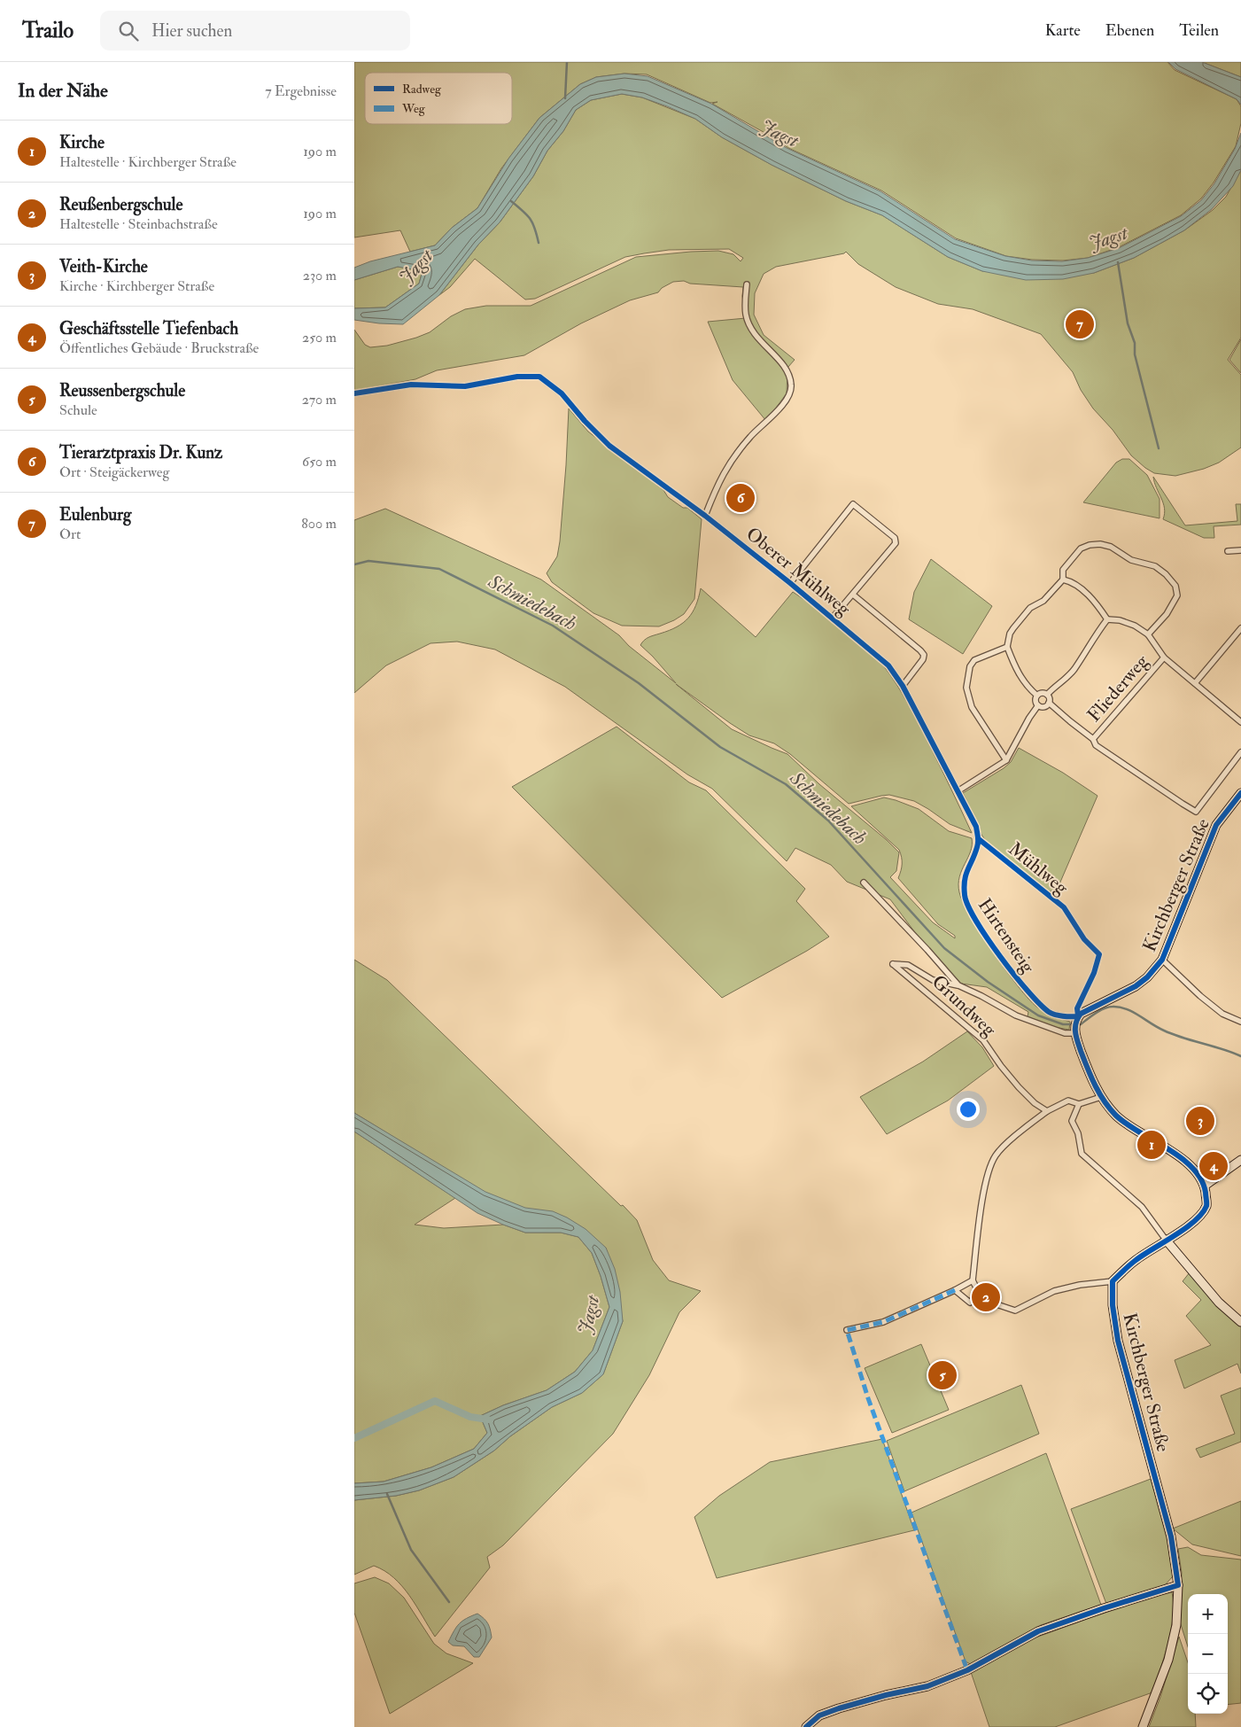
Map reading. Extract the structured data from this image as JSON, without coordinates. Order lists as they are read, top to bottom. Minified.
{"streets":{"main road":["Kirchberger Straße"],"street":["Oberer Mühlweg","Fliederweg","Mühlweg","Hirtensteig","Grundweg"]},"crossings":[["Oberer Mühlweg","Mühlweg"],["Oberer Mühlweg","Hirtensteig"],["Mühlweg","Kirchberger Straße"],["Mühlweg","Hirtensteig"],["Kirchberger Straße","Hirtensteig"]],"water":["Jagst","Schmiedebach"],"legend":["Radweg","Weg"],"page":{"header":"Trailo","search":"Hier suchen","nav":["Karte","Ebenen","Teilen"],"heading":["In der Nähe","7 Ergebnisse"],"list":[{"mark":"1","name":"Kirche","note":"Haltestelle · Kirchberger Straße","value":"190 m"},{"mark":"2","name":"Reußenbergschule","note":"Haltestelle · Steinbachstraße","value":"190 m"},{"mark":"3","name":"Veith-Kirche","note":"Kirche · Kirchberger Straße","value":"230 m"},{"mark":"4","name":"Geschäftsstelle Tiefenbach","note":"Öffentliches Gebäude · Bruckstraße","value":"250 m"},{"mark":"5","name":"Reussenbergschule","note":"Schule","value":"270 m"},{"mark":"6","name":"Tierarztpraxis Dr. Kunz","note":"Ort · Steigäckerweg","value":"650 m"},{"mark":"7","name":"Eulenburg","note":"Ort","value":"800 m"}],"pins":["7","6","3","1","4","2","5"],"map_buttons":["+","−"]}}
